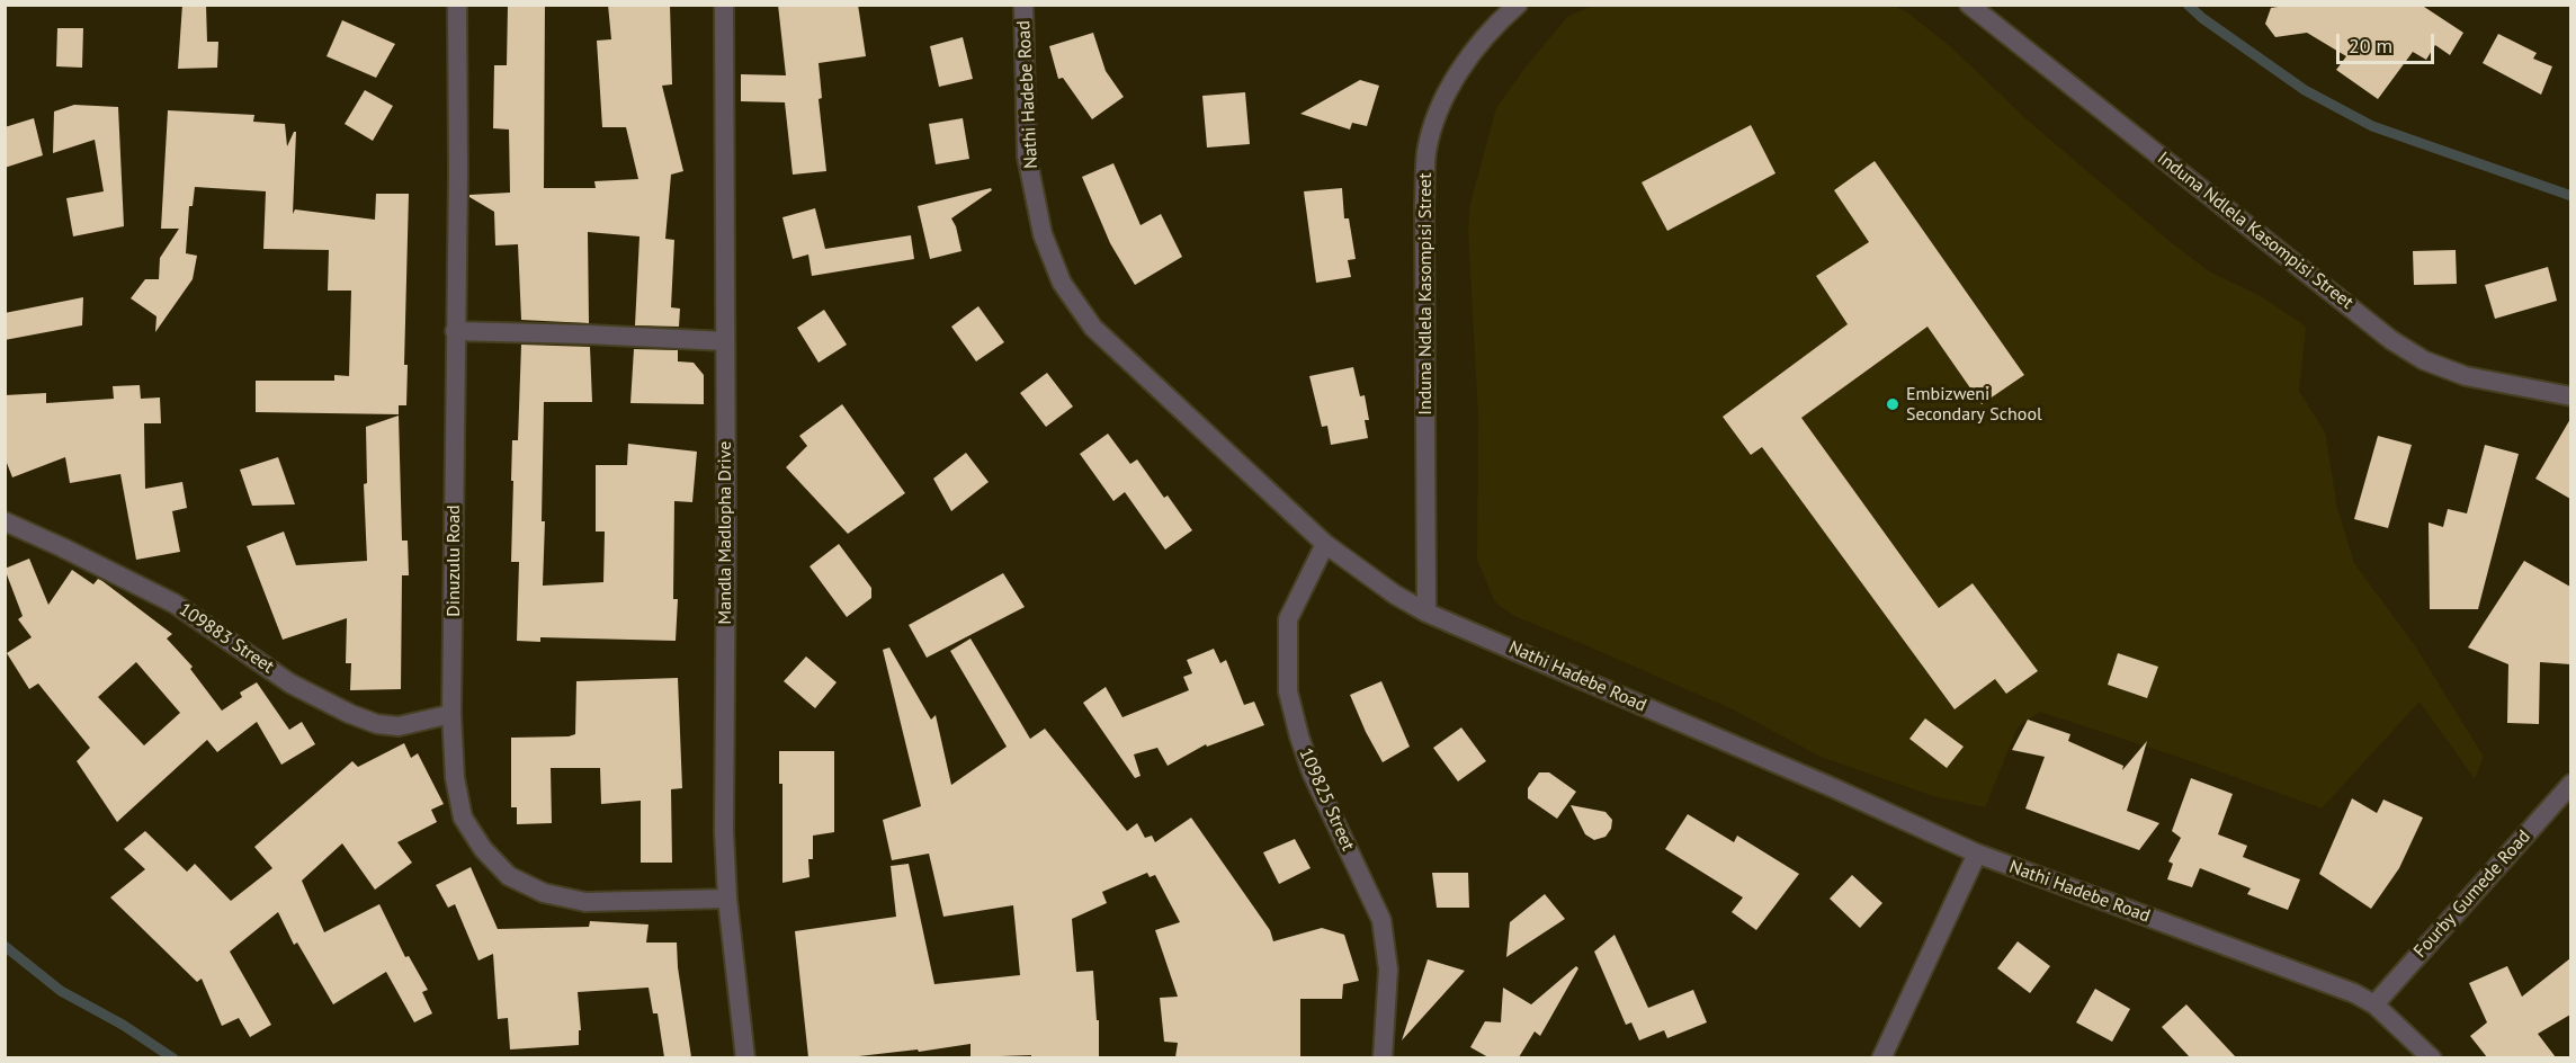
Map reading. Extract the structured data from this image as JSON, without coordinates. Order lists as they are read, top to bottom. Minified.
{"streets":{"street":["Nathi Hadebe Road","Induna Ndlela Kasompisi Street","Mandla Madlopha Drive","Dinuzulu Road","109883 Street","109825 Street","Fourby Gumede Road"]},"crossings":[["Nathi Hadebe Road","Induna Ndlela Kasompisi Street"],["Nathi Hadebe Road","109825 Street"],["Nathi Hadebe Road","Fourby Gumede Road"],["Mandla Madlopha Drive","Dinuzulu Road"],["Dinuzulu Road","109883 Street"]],"places":["Embizweni Secondary School"],"scale_bar":"20 m"}
